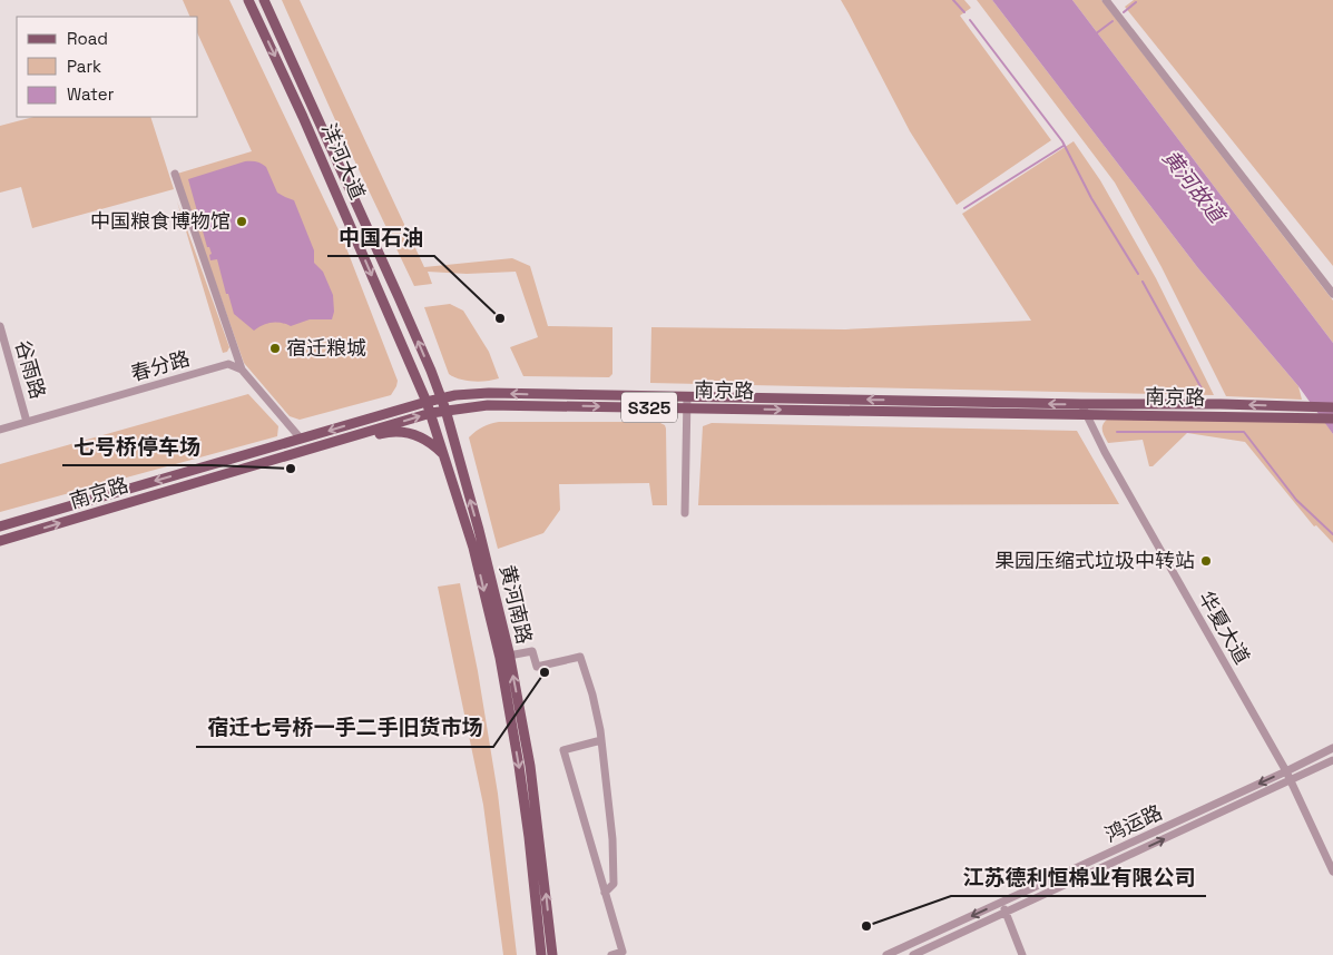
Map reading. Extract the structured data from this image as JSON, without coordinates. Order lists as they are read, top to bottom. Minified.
{"streets":{"main road":["洋河大道","南京路","S325","黄河南路"],"street":["春分路","谷雨路","华夏大道","鸿运路"]},"crossings":[["洋河大道","南京路"],["洋河大道","黄河南路"],["春分路","谷雨路"],["南京路","黄河南路"],["南京路","华夏大道"],["华夏大道","鸿运路"]],"water":["黄河故道"],"places":["中国粮食博物馆","中国石油","宿迁粮城","七号桥停车场","果园压缩式垃圾中转站","宿迁七号桥一手二手旧货市场","江苏德利恒棉业有限公司"],"legend":["Road","Park","Water"]}
